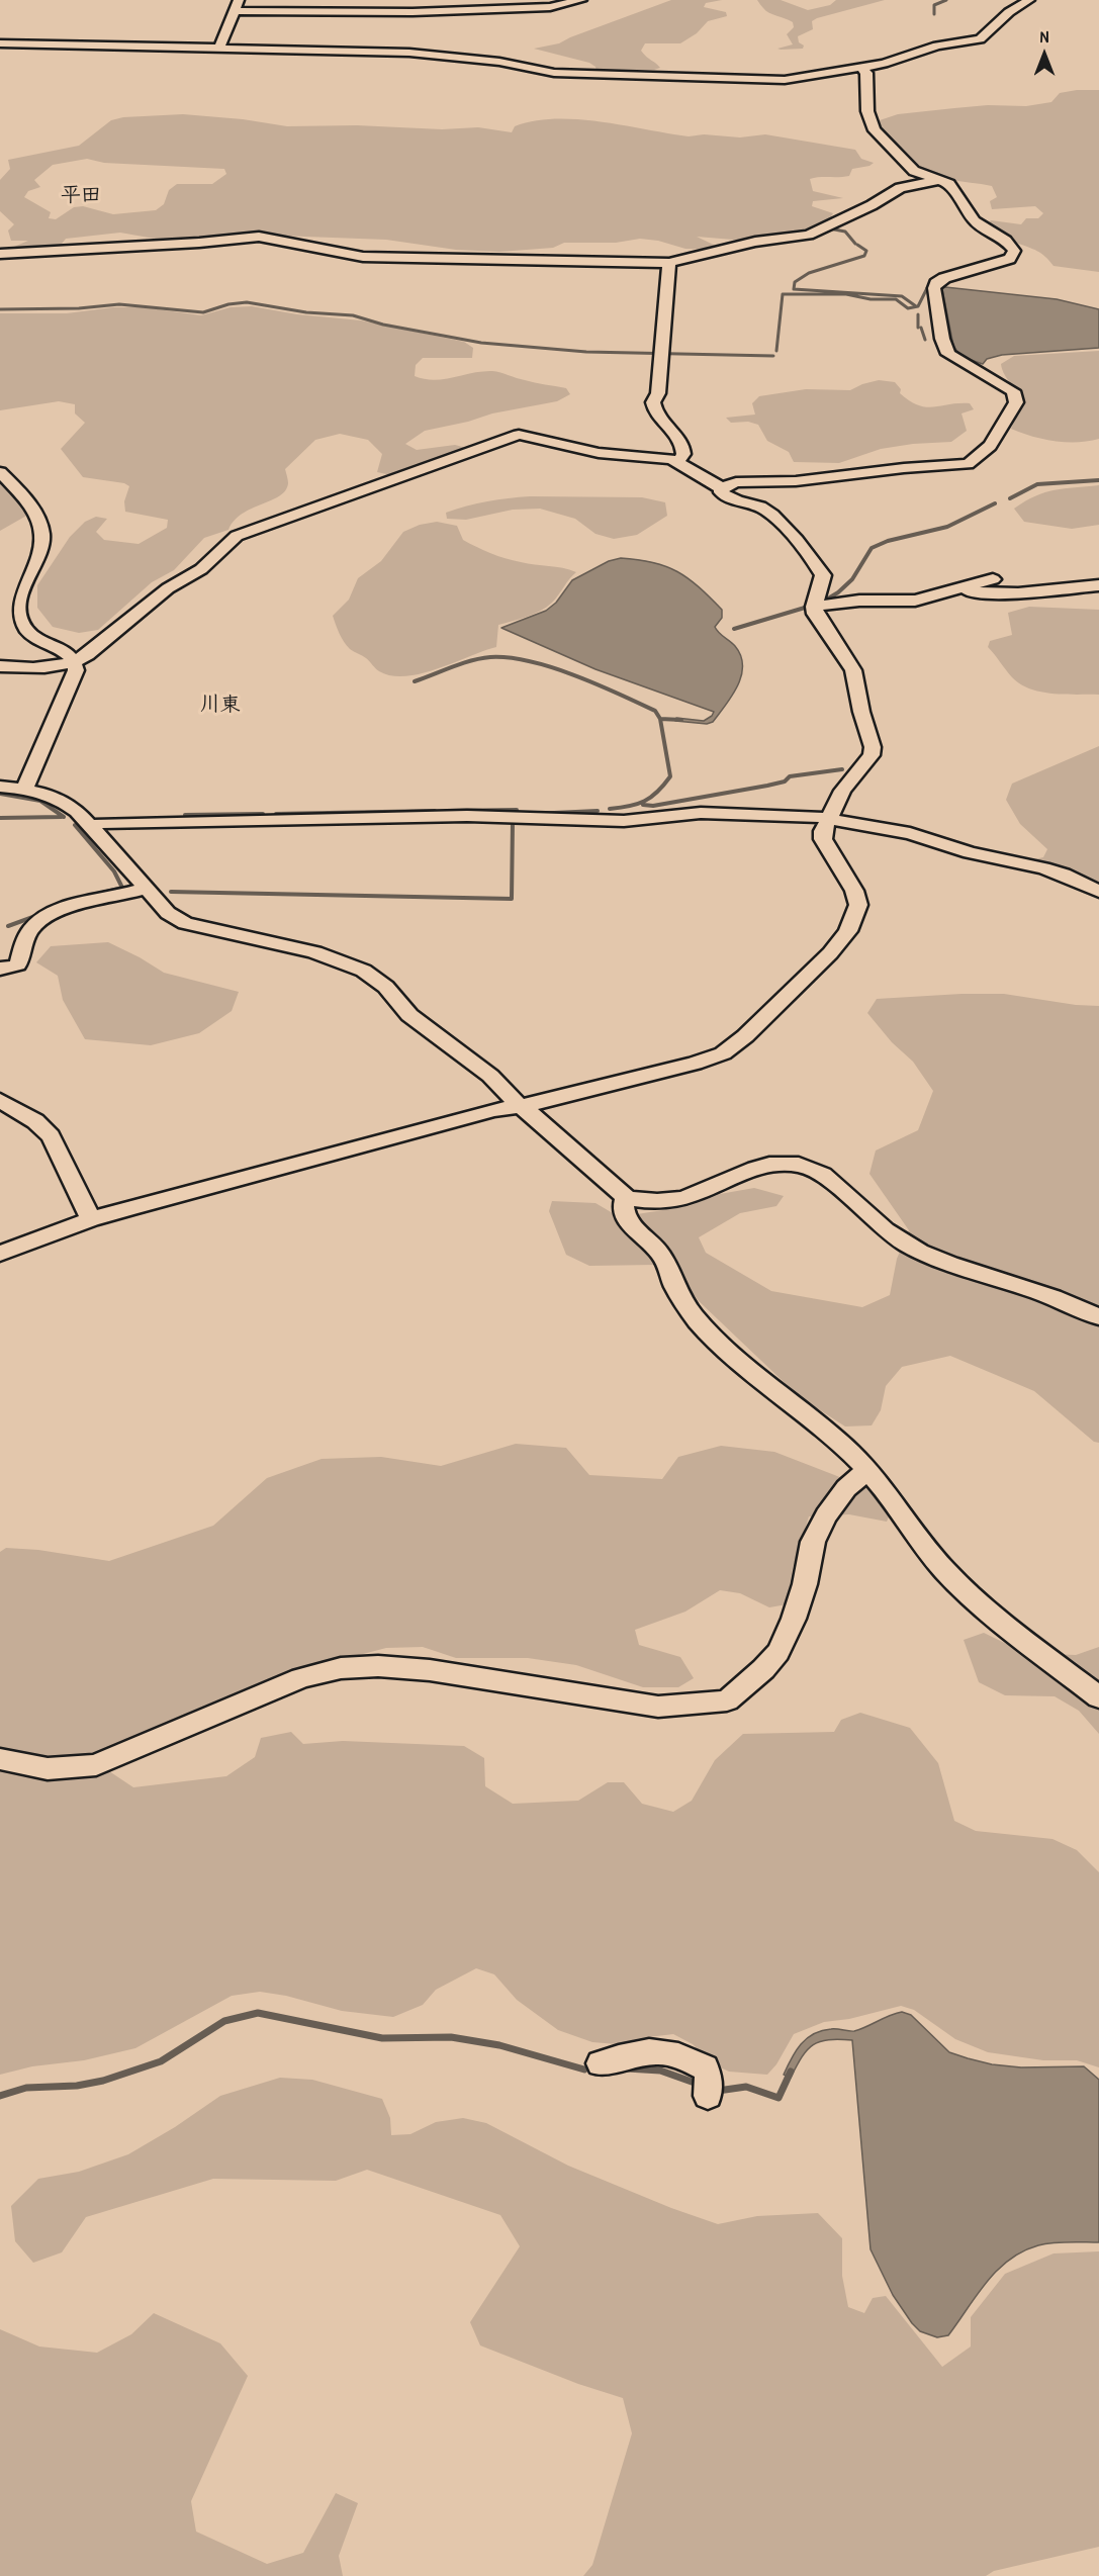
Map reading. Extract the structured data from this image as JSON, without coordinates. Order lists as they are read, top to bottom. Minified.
{"districts":["平田","川東"],"north":"top"}
